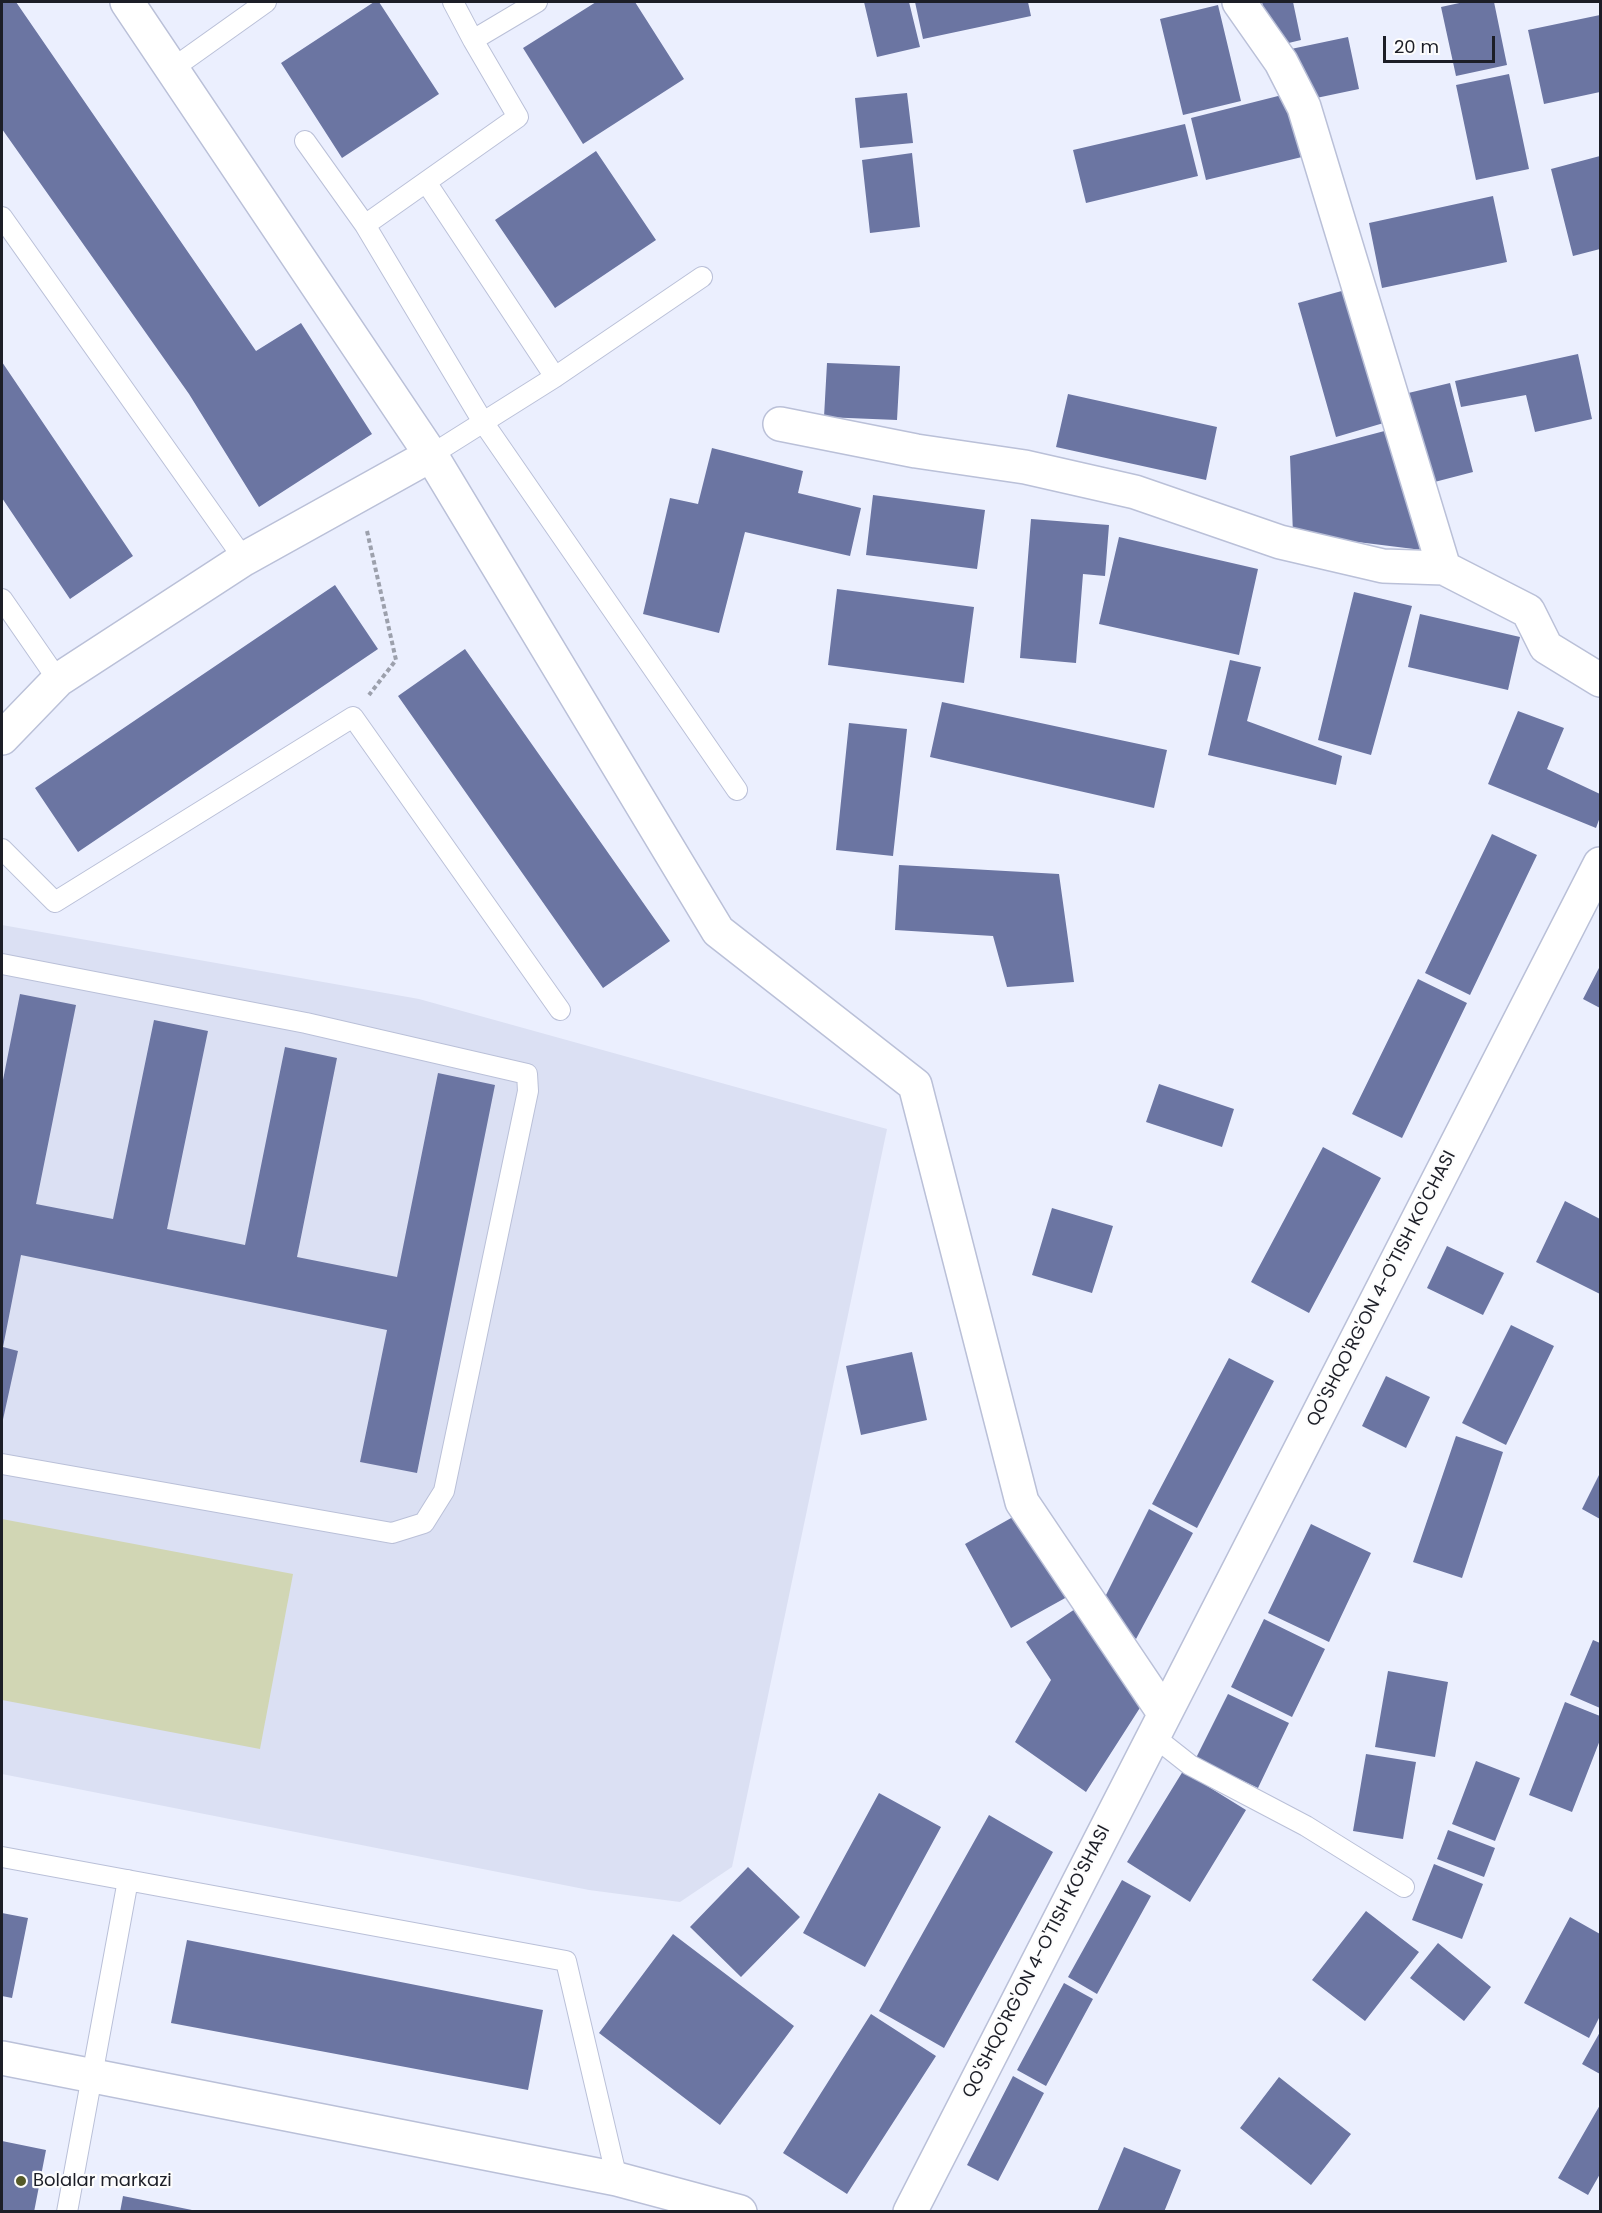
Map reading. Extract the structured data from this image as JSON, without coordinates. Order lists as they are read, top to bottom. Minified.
{"streets":{"street":["QO'SHQO'RG'ON 4-O'TISH KO'CHASI","QO'SHQO'RG'ON 4-O'TISH KO'SHASI"]},"crossings":[["QO'SHQO'RG'ON 4-O'TISH KO'CHASI","QO'SHQO'RG'ON 4-O'TISH KO'SHASI"]],"places":["Bolalar markazi"],"scale_bar":"20 m"}
